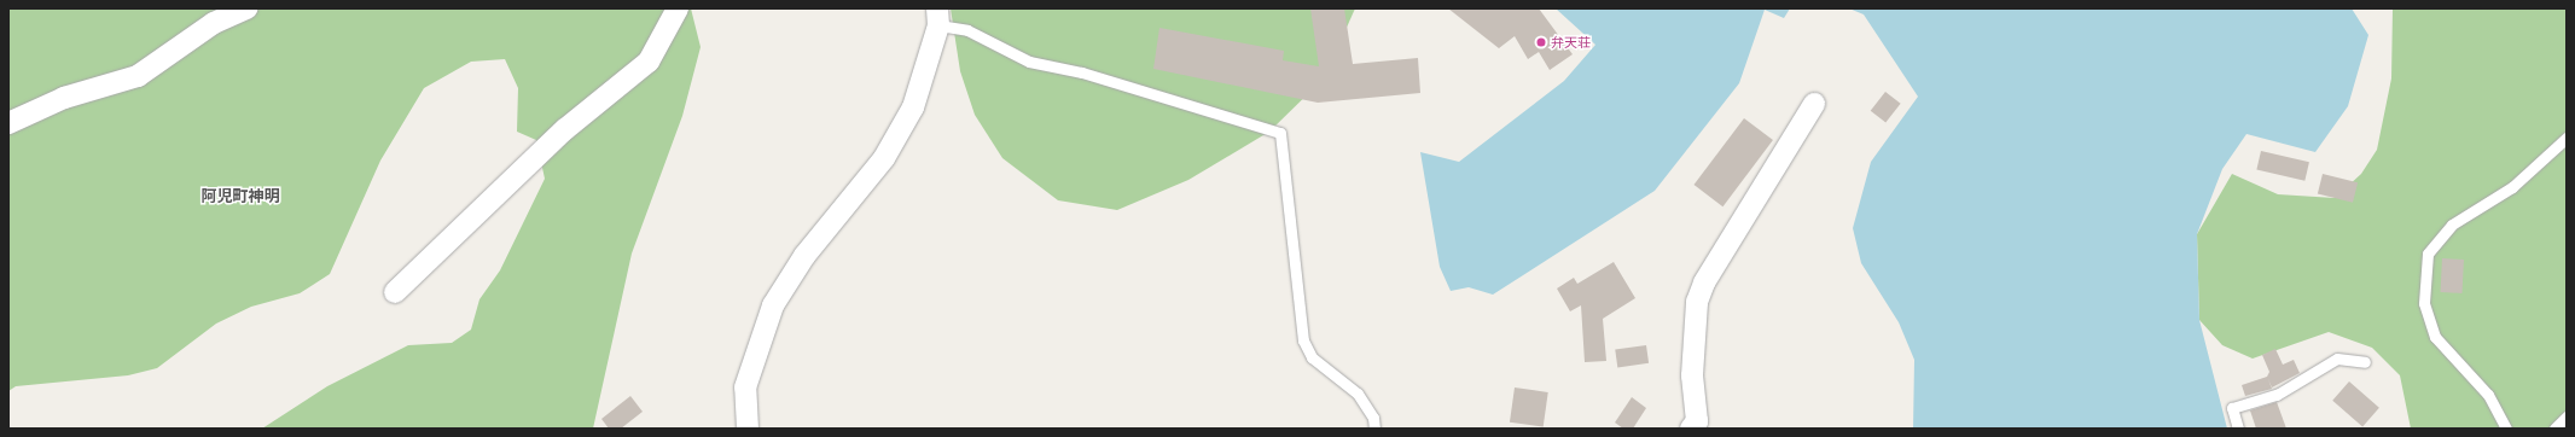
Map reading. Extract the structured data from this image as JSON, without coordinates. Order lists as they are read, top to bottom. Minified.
{"districts":["阿児町神明"],"places":["弁天荘"]}
